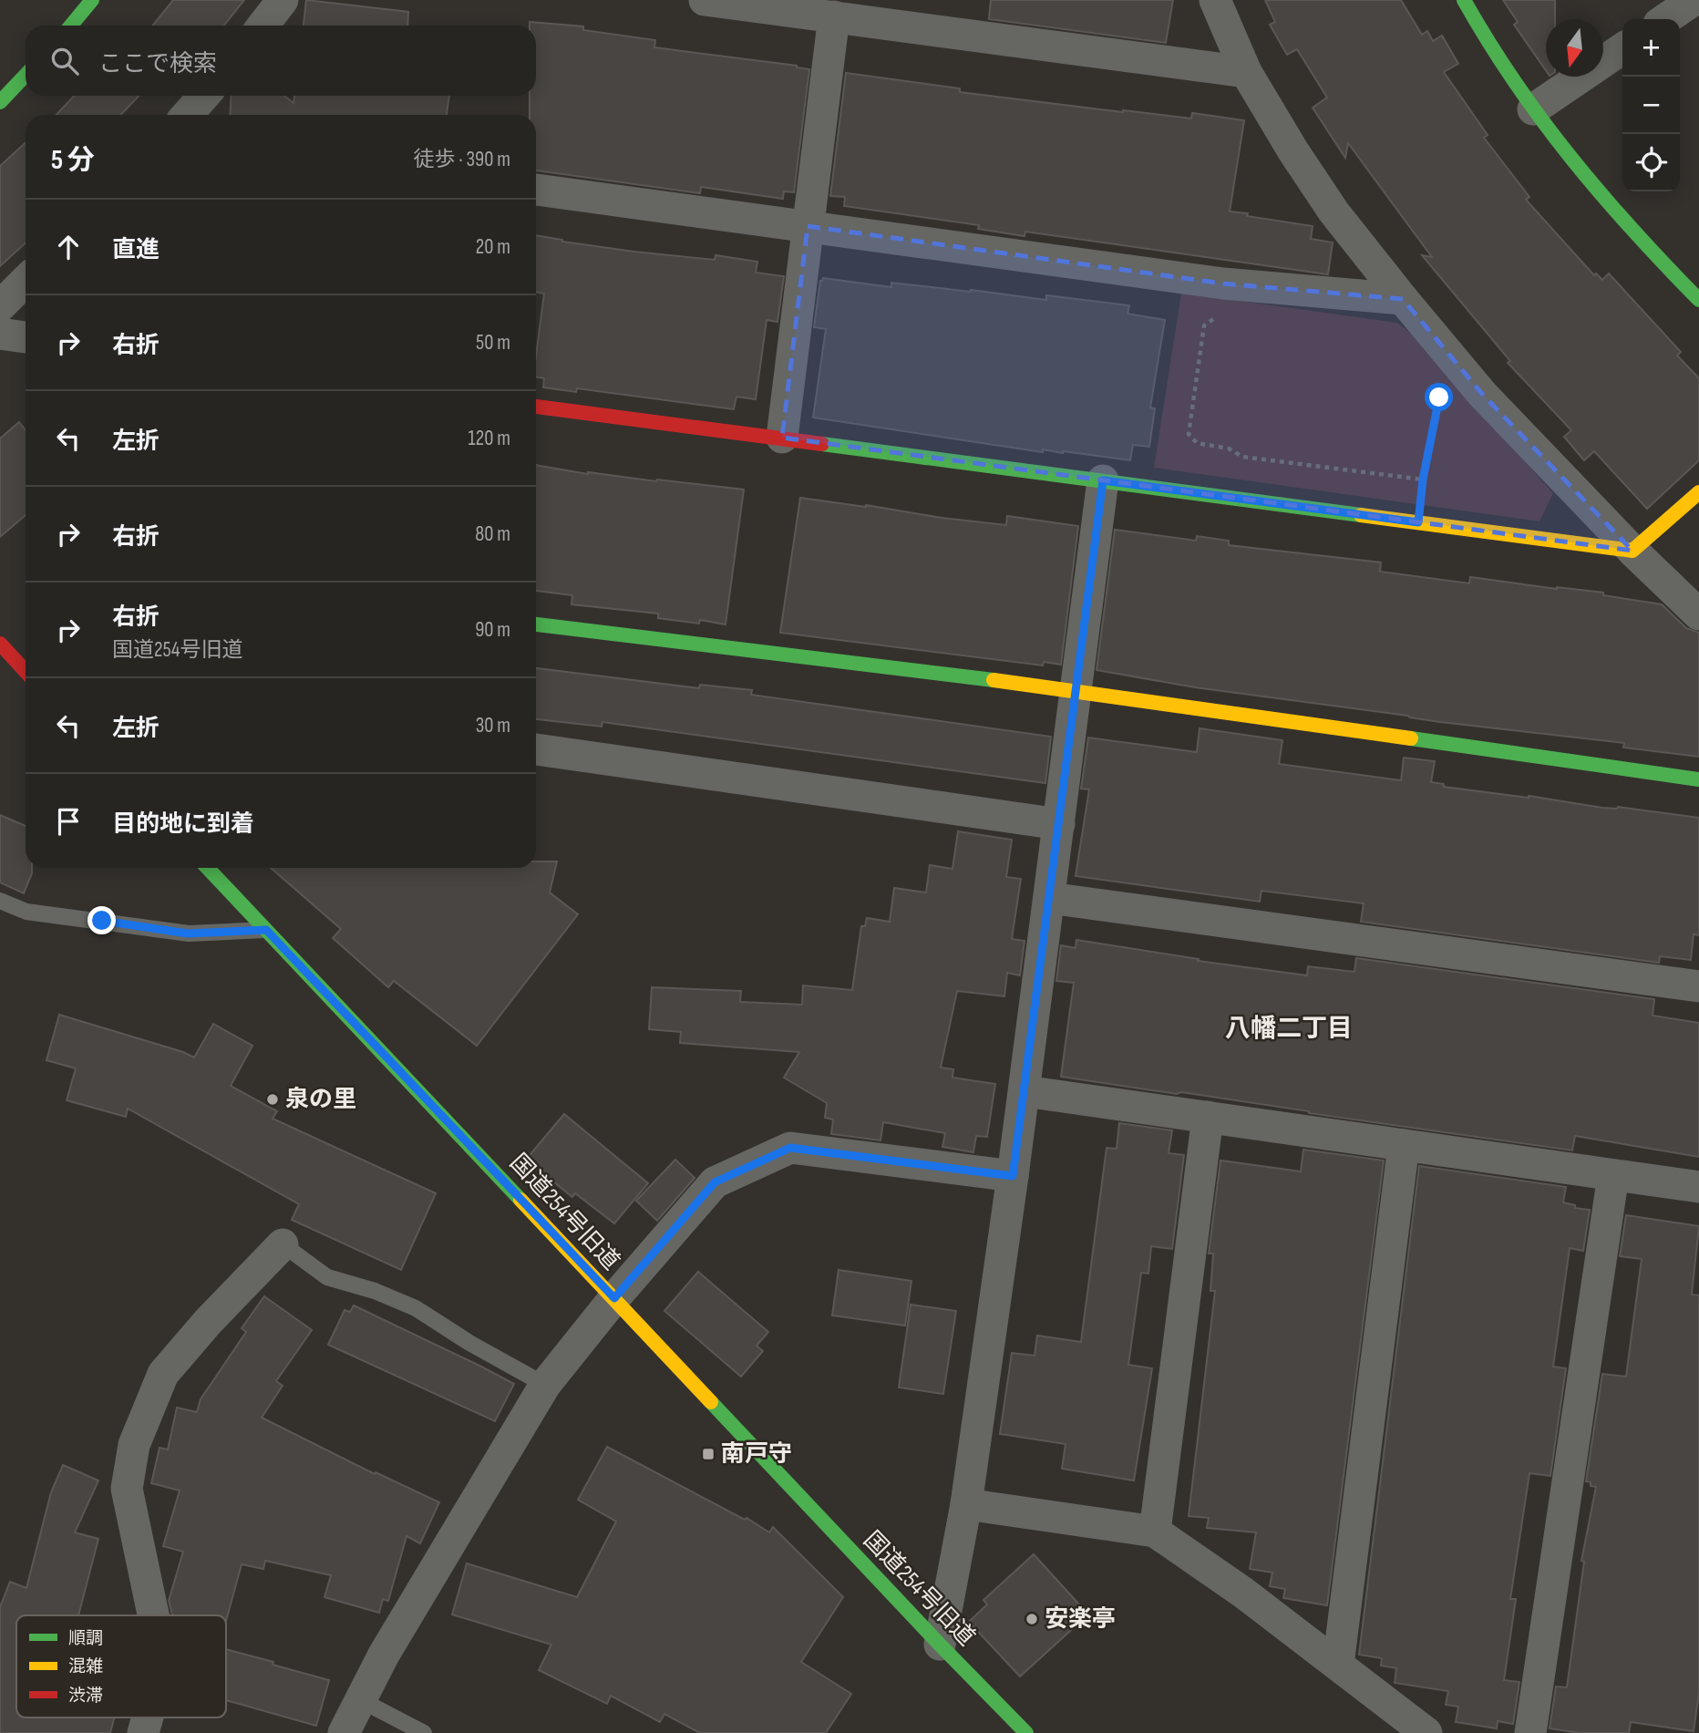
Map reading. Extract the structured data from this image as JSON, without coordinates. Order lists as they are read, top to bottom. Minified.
{"streets":{"street":["国道254号旧道"]},"districts":["八幡二丁目"],"places":{"other":["泉の里","安楽亭"],"transit":["南戸守"]},"legend":["順調","混雑","渋滞"],"north":"bottom","page":{"map_buttons":["+","−"],"search":"ここで検索","heading":["5 分","徒歩 · 390 m"],"list":[["直進","20 m"],["右折","50 m"],["左折","120 m"],["右折","80 m"],["右折","国道254号旧道","90 m"],["左折","30 m"],"目的地に到着"]}}
